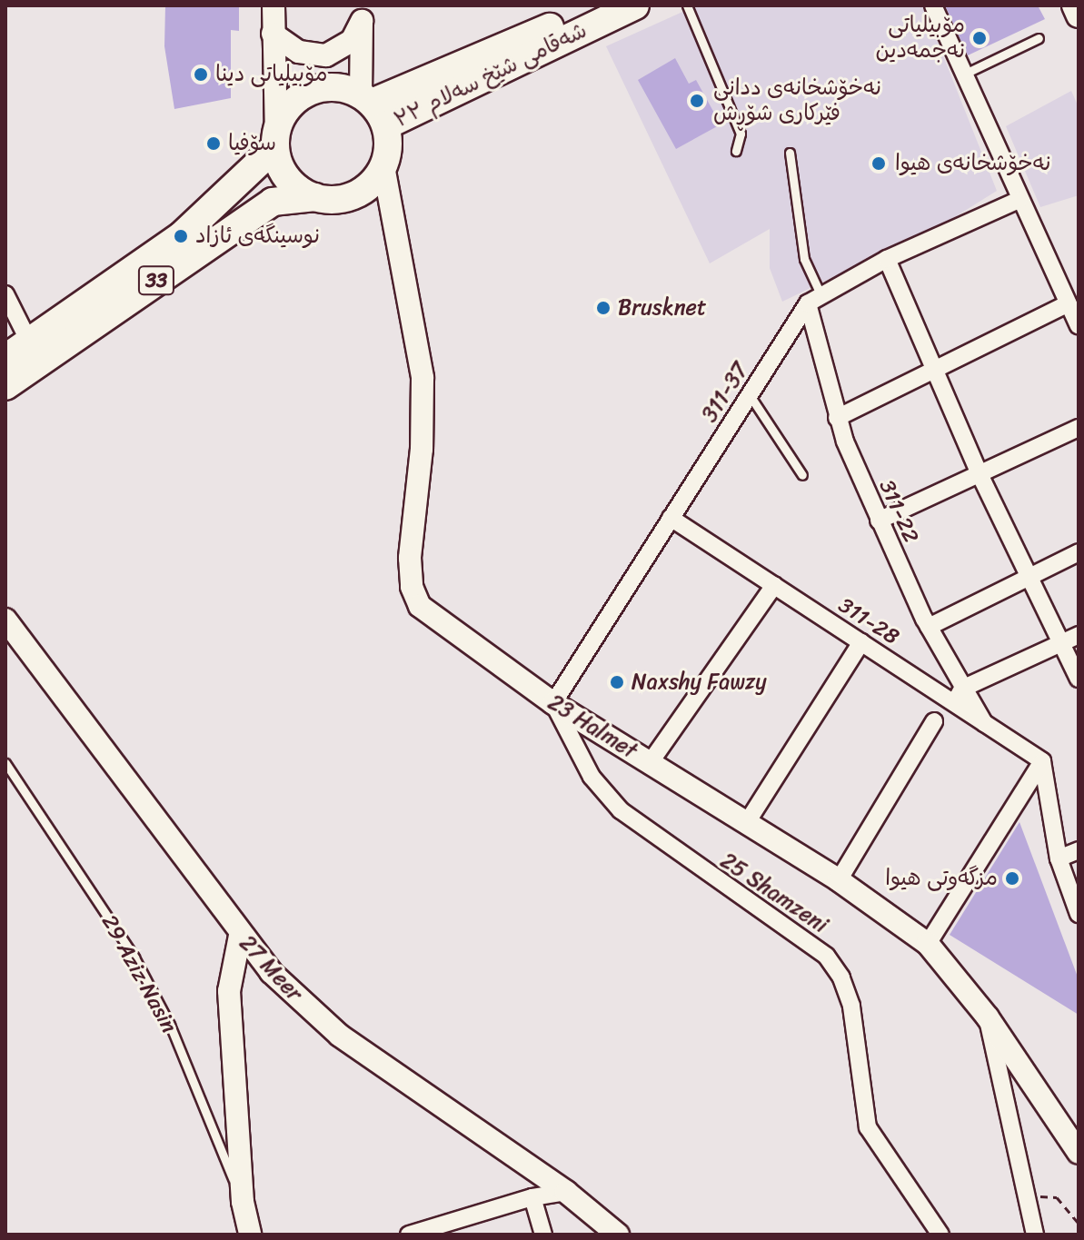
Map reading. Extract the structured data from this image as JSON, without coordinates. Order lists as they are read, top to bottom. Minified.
{"streets":{"main road":["شەقامی شێخ سەلام ٣٣","33"],"street":["311-37","311-22","311-28","23 Halmet","25 Shamzeni","27 Meer","29 Aziz Nasin"]},"crossings":[["شەقامی شێخ سەلام ٣٣","33"],["شەقامی شێخ سەلام ٣٣","23 Halmet"],["33","23 Halmet"],["311-37","311-22"],["311-37","311-28"],["311-37","23 Halmet"],["311-37","25 Shamzeni"],["311-22","311-28"],["23 Halmet","25 Shamzeni"],["27 Meer","29 Aziz Nasin"]],"places":["مۆبیلیاتی نەجمەدین","مۆبیلیاتی دینا","نەخۆشخانەی ددانی فێرکاری شۆڕش","سۆفیا","نەخۆشخانەی هیوا","نوسینگەی ئازاد","Brusknet","Naxshy Fawzy","مزگەوتی هیوا"]}
